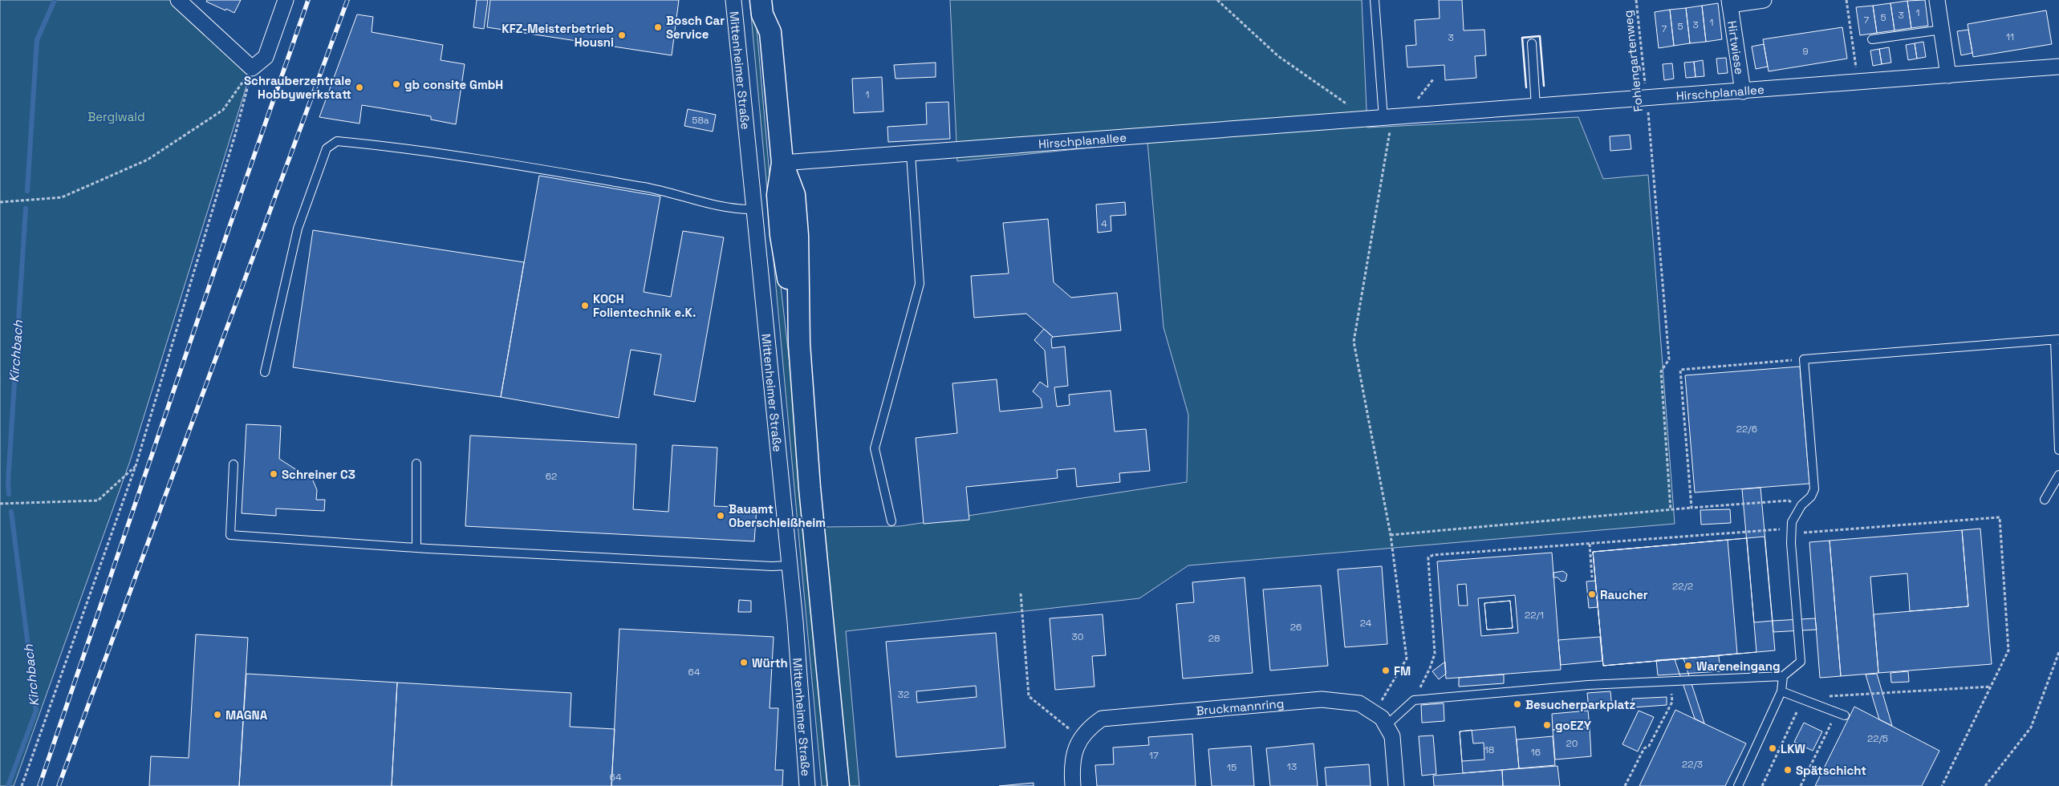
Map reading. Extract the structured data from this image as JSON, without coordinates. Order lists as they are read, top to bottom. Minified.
{"streets":{"street":["Hirtwiese","Mittenheimer Straße","Hirschplanallee","Bruckmannring"],"path":["Fohlengartenweg"]},"crossings":[["Hirtwiese","Hirschplanallee"],["Fohlengartenweg","Hirschplanallee"]],"water":["Kirchbach"],"parks":["Berglwald"],"places":["Bosch Car Service","KFZ-Meisterbetrieb Housni","gb consite GmbH","Schrauberzentrale Hobbywerkstatt","KOCH Folientechnik e.K.","Schreiner C3","Bauamt Oberschleißheim","Raucher","Würth","Wareneingang","FM","Besucherparkplatz","MAGNA","goEZY","LKW","Spätschicht"],"house_numbers":["1","3","5","7","1","3","5","7","11","3","9","1","58a","4","22/6","62","22/2","22/1","24","26","30","28","64","32","22/5","20","18","16","17","22/3","13","15","64"]}
